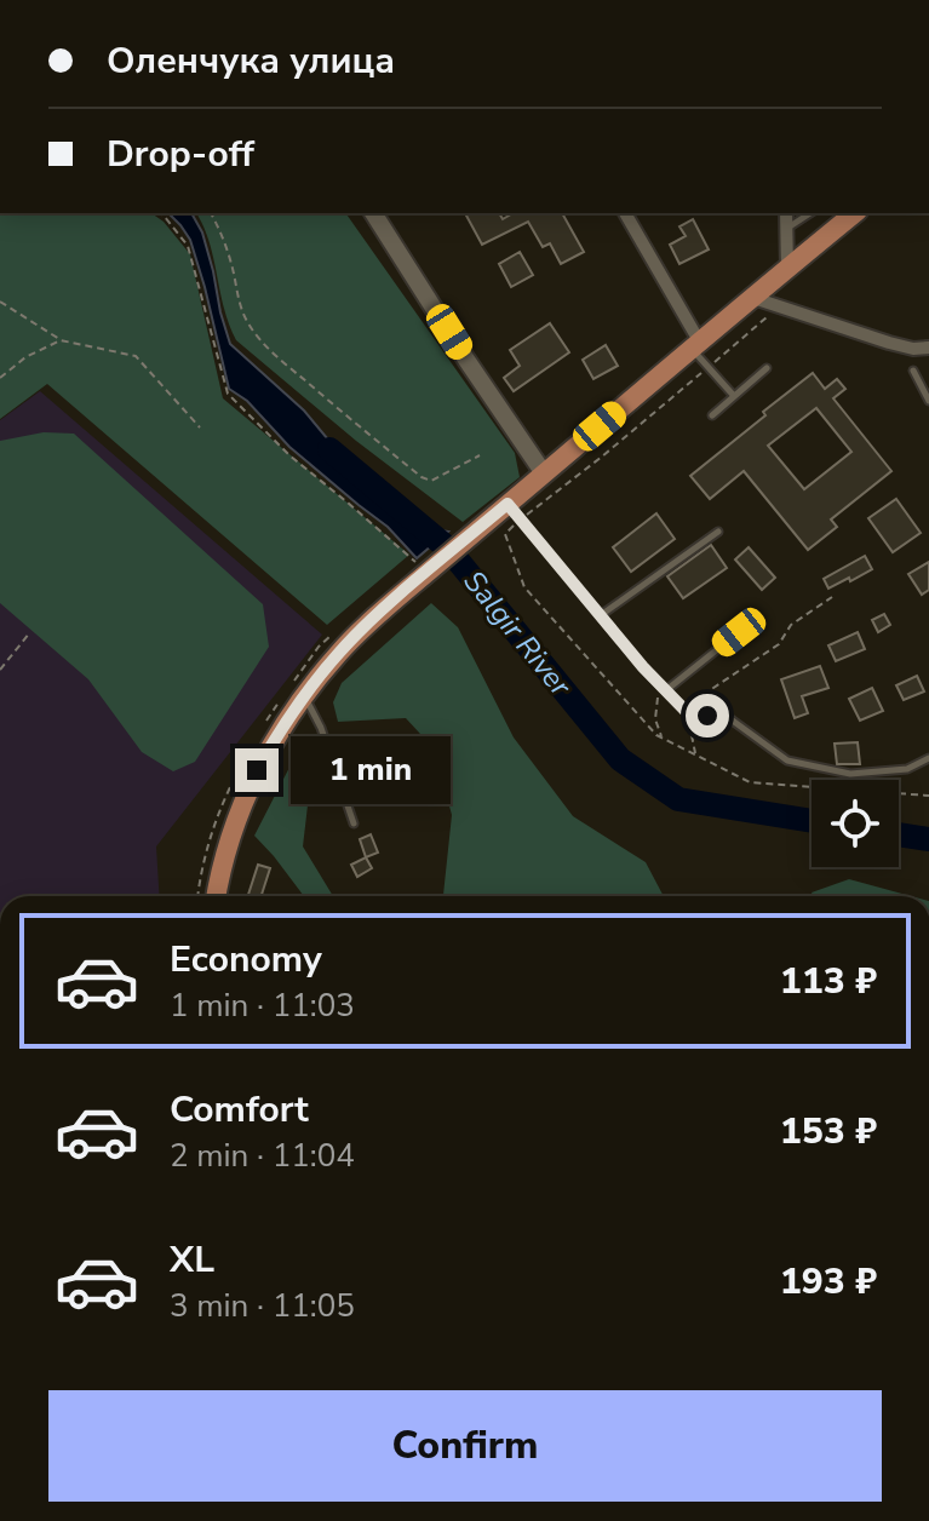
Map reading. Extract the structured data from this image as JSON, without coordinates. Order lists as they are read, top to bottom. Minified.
{"water":["Salgir River"],"page":{"banner":["Оленчука улица","Drop-off"],"bubble":"1 min","list":[{"name":"Economy","note":"1 min · 11:03","value":"113 ₽"},{"name":"Comfort","note":"2 min · 11:04","value":"153 ₽"},{"name":"XL","note":"3 min · 11:05","value":"193 ₽"}],"buttons":"Confirm"}}
